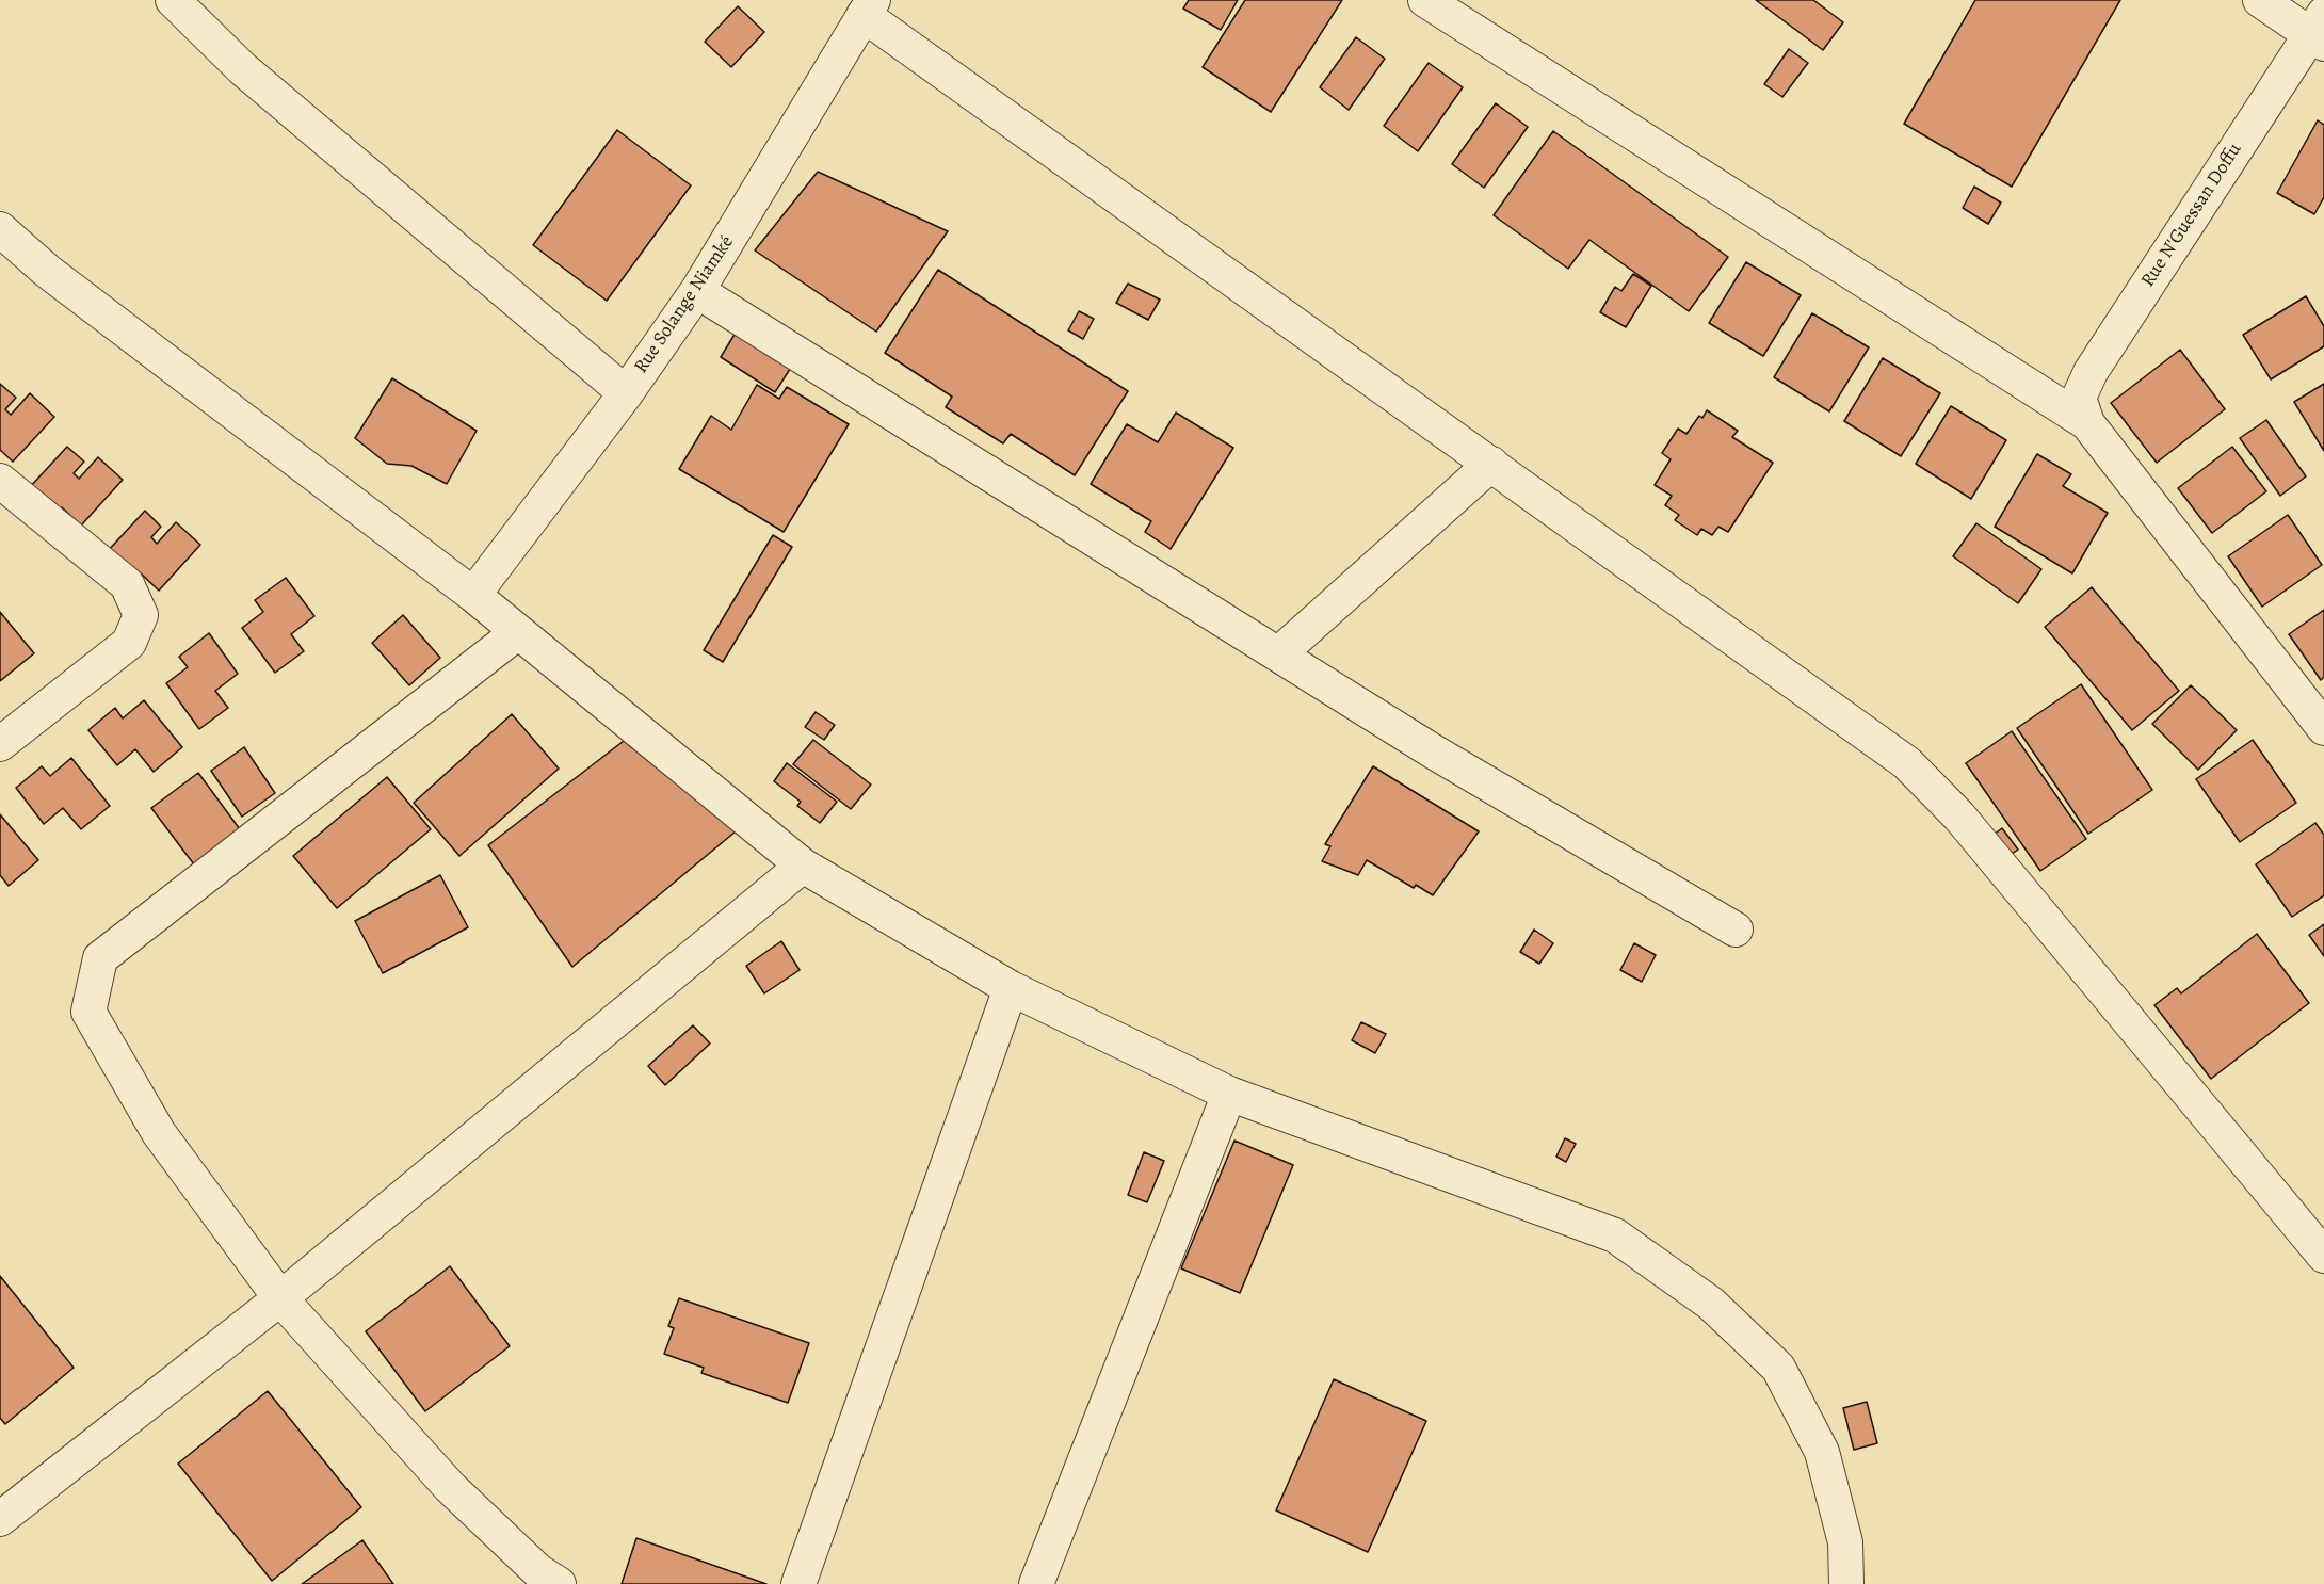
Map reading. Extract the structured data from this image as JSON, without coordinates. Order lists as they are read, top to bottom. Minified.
{"streets":{"street":["Rue N'Guessan Doffu","Rue Solange Niamké"]}}
